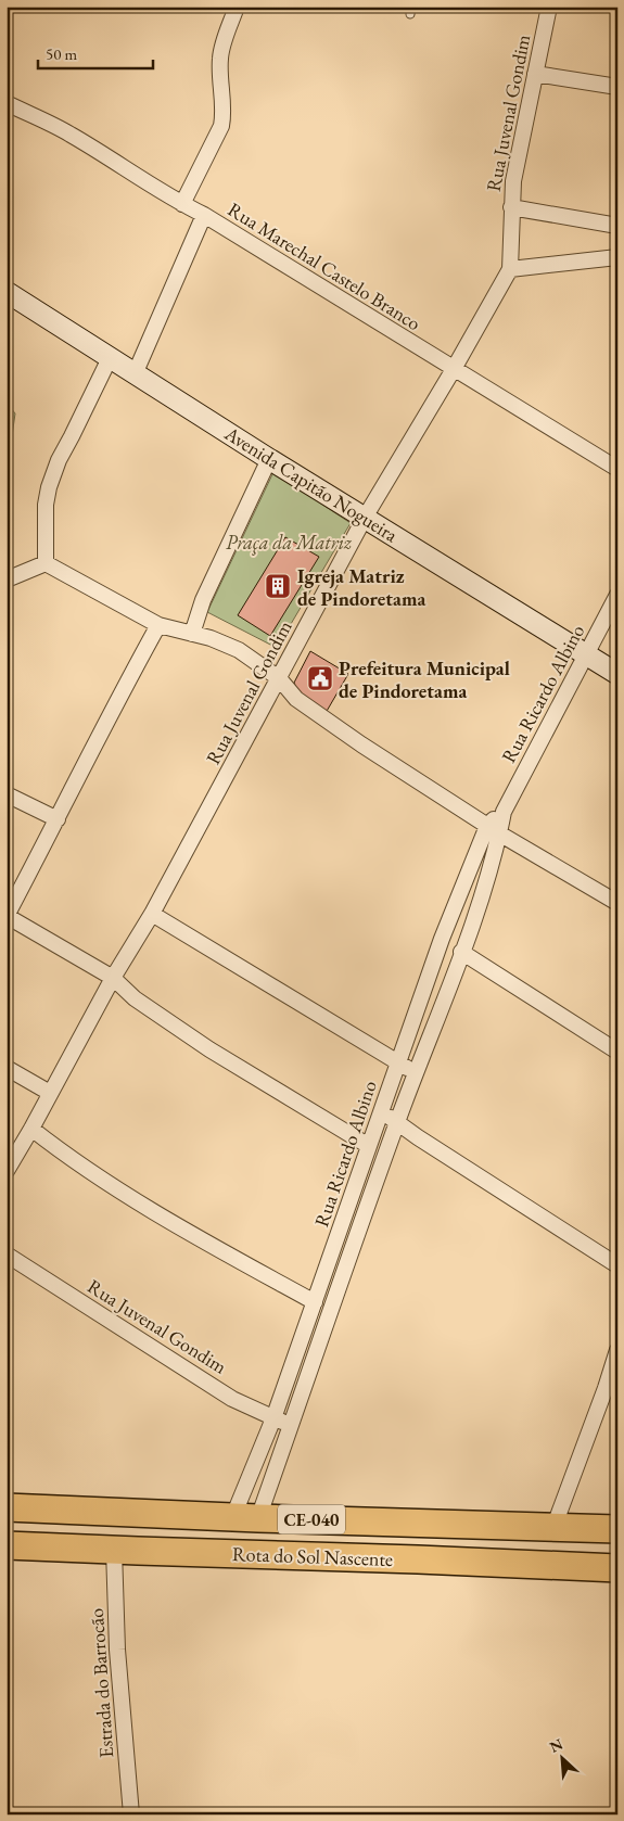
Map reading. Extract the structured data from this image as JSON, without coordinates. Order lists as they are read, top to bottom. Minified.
{"streets":{"highway":["CE-040","Rota do Sol Nascente"],"main road":["Avenida Capitão Nogueira"],"street":["Rua Juvenal Gondim","Rua Marechal Castelo Branco","Rua Ricardo Albino","Estrada do Barrocão"]},"crossings":[["Rua Juvenal Gondim","Rua Marechal Castelo Branco"],["Rua Juvenal Gondim","Avenida Capitão Nogueira"],["Rua Juvenal Gondim","Rua Ricardo Albino"],["Avenida Capitão Nogueira","Rua Ricardo Albino"],["Rua Ricardo Albino","Rota do Sol Nascente"],["Rota do Sol Nascente","Estrada do Barrocão"]],"parks":["Praça da Matriz"],"places":{"building":["Igreja Matriz de Pindoretama"],"public building":["Prefeitura Municipal de Pindoretama"]},"scale_bar":"50 m","north":"top left"}
